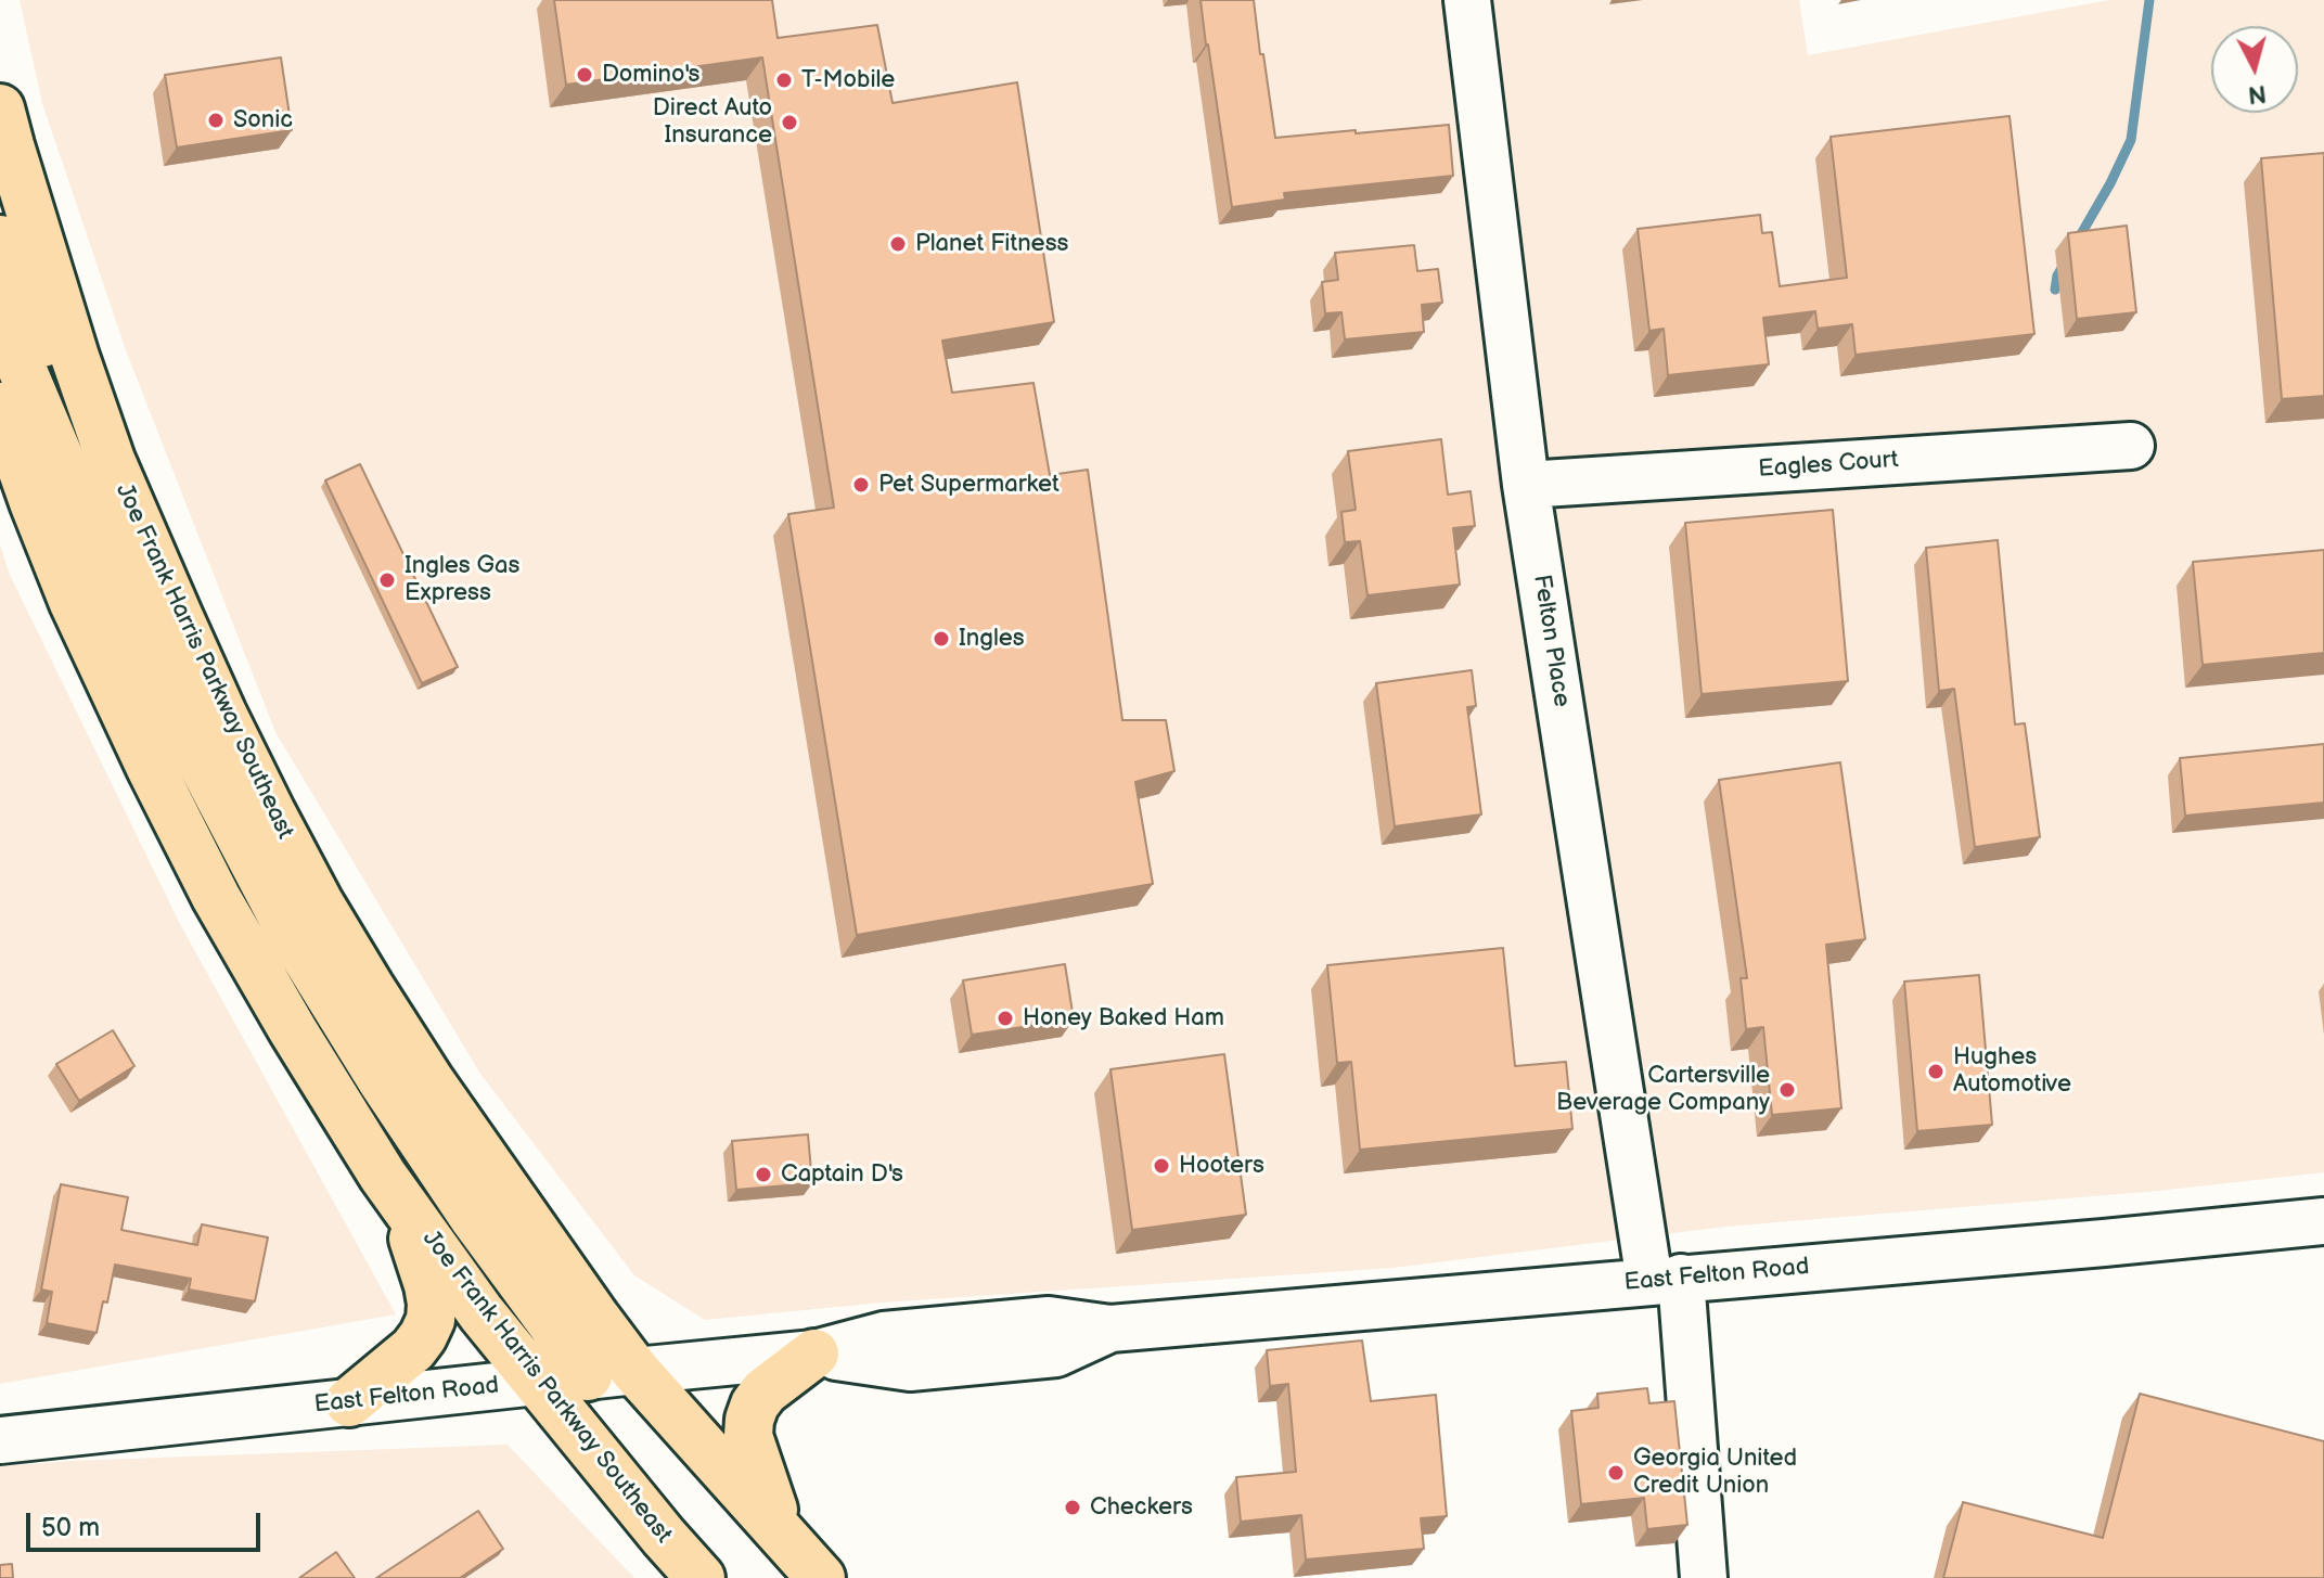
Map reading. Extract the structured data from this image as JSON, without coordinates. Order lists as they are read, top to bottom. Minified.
{"streets":{"main road":["Joe Frank Harris Parkway Southeast"],"street":["Eagles Court","Felton Place","East Felton Road"]},"crossings":[["Eagles Court","Felton Place"],["Felton Place","East Felton Road"],["Joe Frank Harris Parkway Southeast","East Felton Road"]],"places":["Domino's","T-Mobile","Sonic","Direct Auto Insurance","Planet Fitness","Pet Supermarket","Ingles Gas Express","Ingles","Honey Baked Ham","Hughes Automotive","Cartersville Beverage Company","Hooters","Captain D's","Georgia United Credit Union","Checkers"],"scale_bar":"50 m","north":"bottom"}
